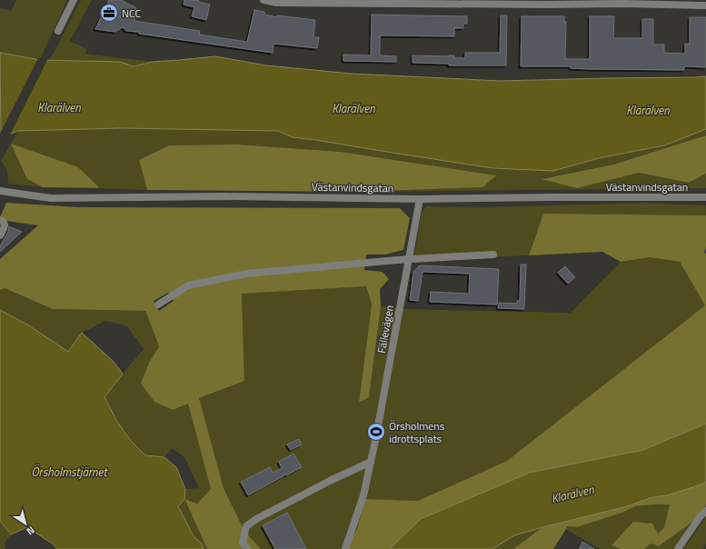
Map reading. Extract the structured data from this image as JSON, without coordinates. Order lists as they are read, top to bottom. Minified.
{"streets":{"street":["Västanvindsgatan","Fällevägen"]},"crossings":[["Västanvindsgatan","Fällevägen"]],"water":["Klarälven","Örsholmstjärnet"],"places":{"office":["NCC"],"sports":["Örsholmens idrottsplats"]},"north":"bottom right"}
